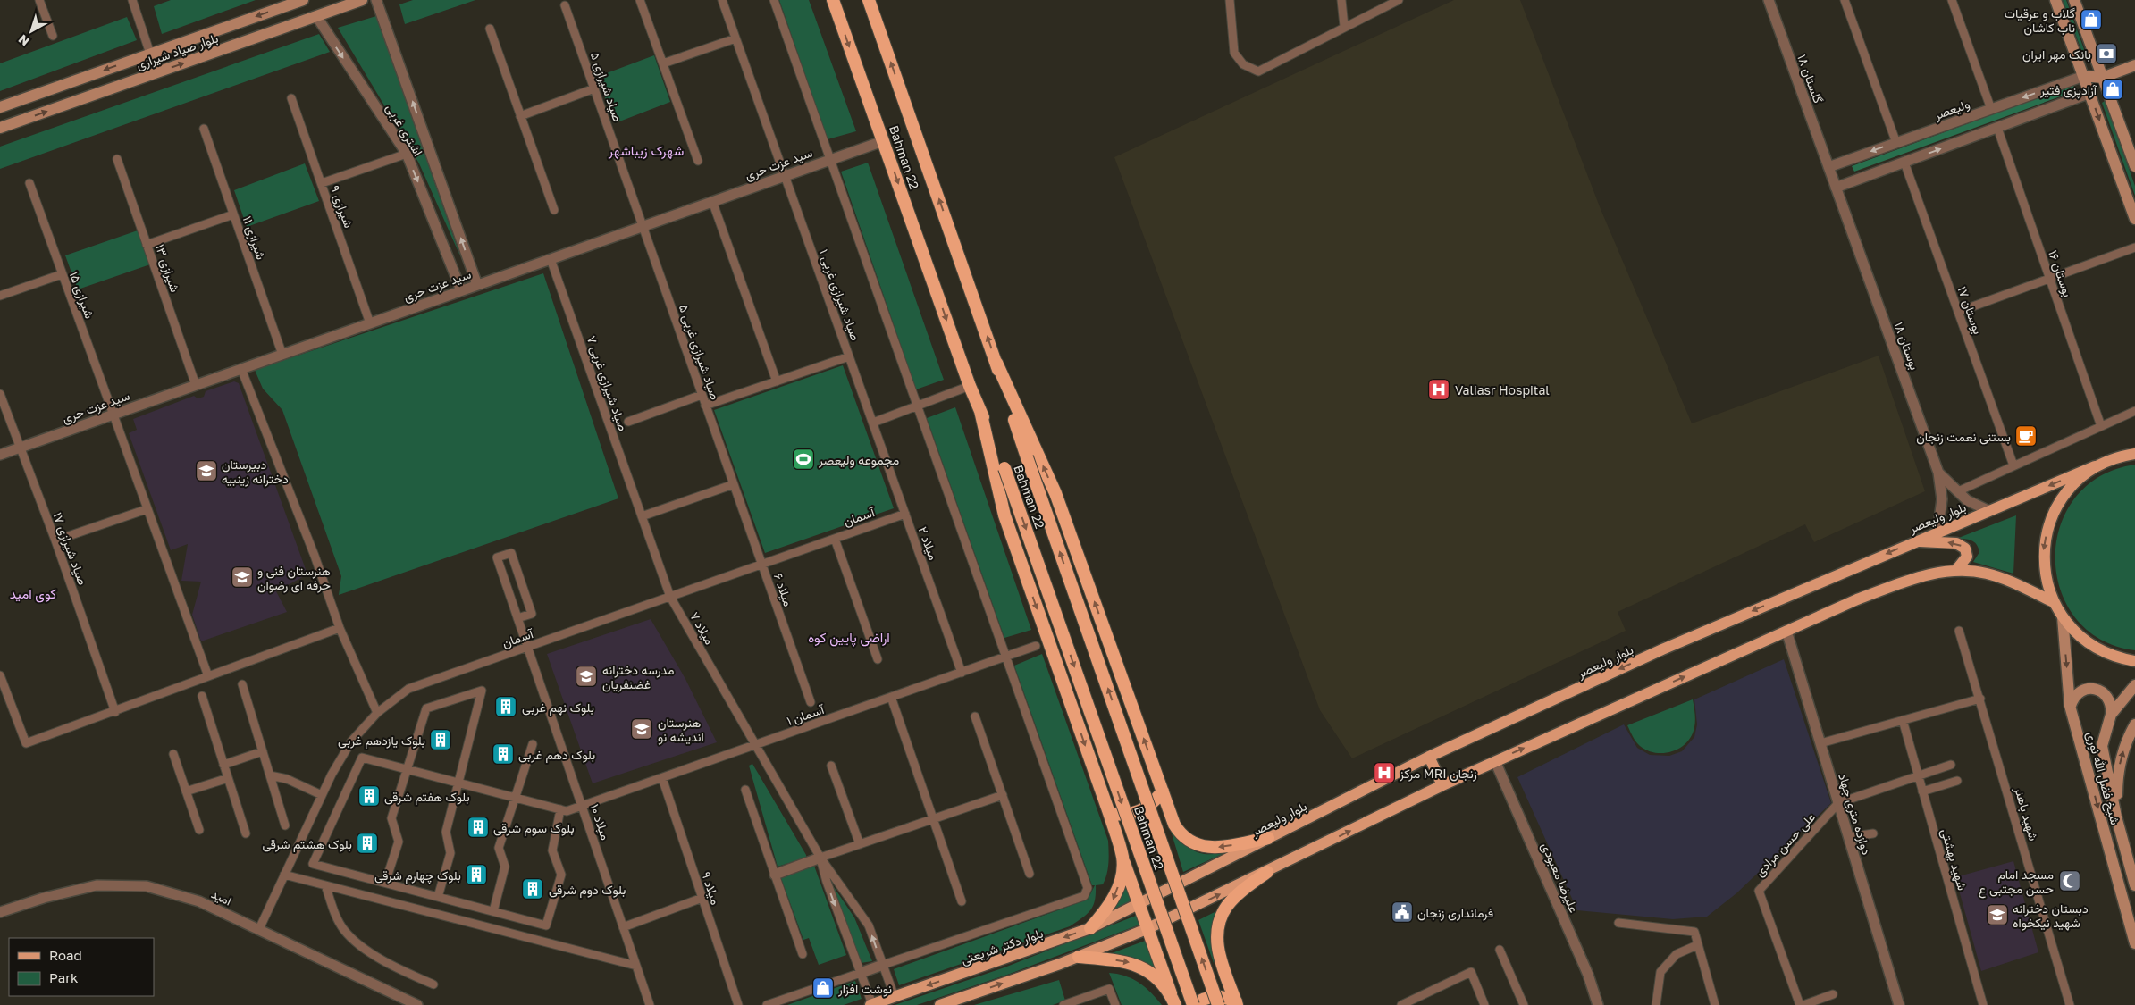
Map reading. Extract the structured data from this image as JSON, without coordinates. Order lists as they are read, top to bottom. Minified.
{"streets":{"highway":["Bahman 22"],"main road":["بلوار صیاد شیرازی","بلوار ولیعصر","شیخ فضل الله نوری","بلوار دکتر شریعتی"],"street":["گلستان ۱۸","صیاد شیرازی ۵","ولیعصر","اشتری غربی","سید عزت حری","شیرازی ۹","شیرازی ۱۱","شیرازی ۱۳","بوستان ۱۶","شیرازی ۱۵","صیاد شیرازی غربی ۱","بوستان ۱۷","بوستان ۱۸","صیاد شیرازی غربی ۵","صیاد شیرازی غربی ۷","آسمان","میلاد ۲","صیاد شیرازی ۱۷","میلاد ۶","میلاد ۷","آسمان ۱","دوازده متری جهاد","شهید باهنر","میلاد ۱۰","علی حسن مرادی","شهید بهشتی","علیرضا معبودی","میلاد ۹","امید"]},"crossings":[["بلوار صیاد شیرازی","اشتری غربی"],["گلستان ۱۸","ولیعصر"],["گلستان ۱۸","بوستان ۱۸"],["صیاد شیرازی ۵","سید عزت حری"],["صیاد شیرازی ۵","صیاد شیرازی غربی ۵"],["ولیعصر","بوستان ۱۸"],["اشتری غربی","سید عزت حری"],["Bahman 22","سید عزت حری"],["سید عزت حری","شیرازی ۹"],["سید عزت حری","شیرازی ۱۱"],["سید عزت حری","شیرازی ۱۳"],["سید عزت حری","شیرازی ۱۵"],["سید عزت حری","صیاد شیرازی غربی ۱"],["سید عزت حری","صیاد شیرازی غربی ۵"],["سید عزت حری","صیاد شیرازی غربی ۷"],["سید عزت حری","صیاد شیرازی ۱۷"],["صیاد شیرازی غربی ۱","میلاد ۲"],["بوستان ۱۸","بلوار ولیعصر"],["صیاد شیرازی غربی ۵","میلاد ۶"],["صیاد شیرازی غربی ۷","میلاد ۷"],["آسمان","میلاد ۲"],["آسمان","میلاد ۶"],["آسمان","میلاد ۷"],["آسمان","میلاد ۱۰"],["آسمان","امید"],["بلوار ولیعصر","بلوار دکتر شریعتی"],["میلاد ۲","آسمان ۱"],["میلاد ۷","آسمان ۱"],["آسمان ۱","میلاد ۱۰"],["آسمان ۱","میلاد ۹"],["دوازده متری جهاد","علی حسن مرادی"]],"districts":["شهرک زیباشهر","کوی امید","اراضی پایین کوه"],"places":{"shop":["گلاب و عرقیات ناب کاشان","آزادپزی فتیر","نوشت افزار"],"bank":["بانک مهر ایران"],"hospital":["Valiasr Hospital","مرکز MRI زنجان"],"cafe":["بستنی نعمت زنجان"],"sports":["مجموعه ولیعصر"],"school or university":["دبیرستان دخترانه زینبیه","هنرستان فنی و حرفه ای رضوان","مدرسه دخترانه غضنفریان","هنرستان اندیشه نو","دبستان دخترانه شهید نیکخواه"],"building":["بلوک نهم غربی","بلوک یازدهم غربی","بلوک دهم غربی","بلوک هفتم شرقی","بلوک سوم شرقی","بلوک هشتم شرقی","بلوک چهارم شرقی","بلوک دوم شرقی"],"mosque":["مسجد امام حسن مجتبی ع"],"public building":["فرمانداری زنجان"]},"legend":["Road","Park"],"north":"bottom left"}
